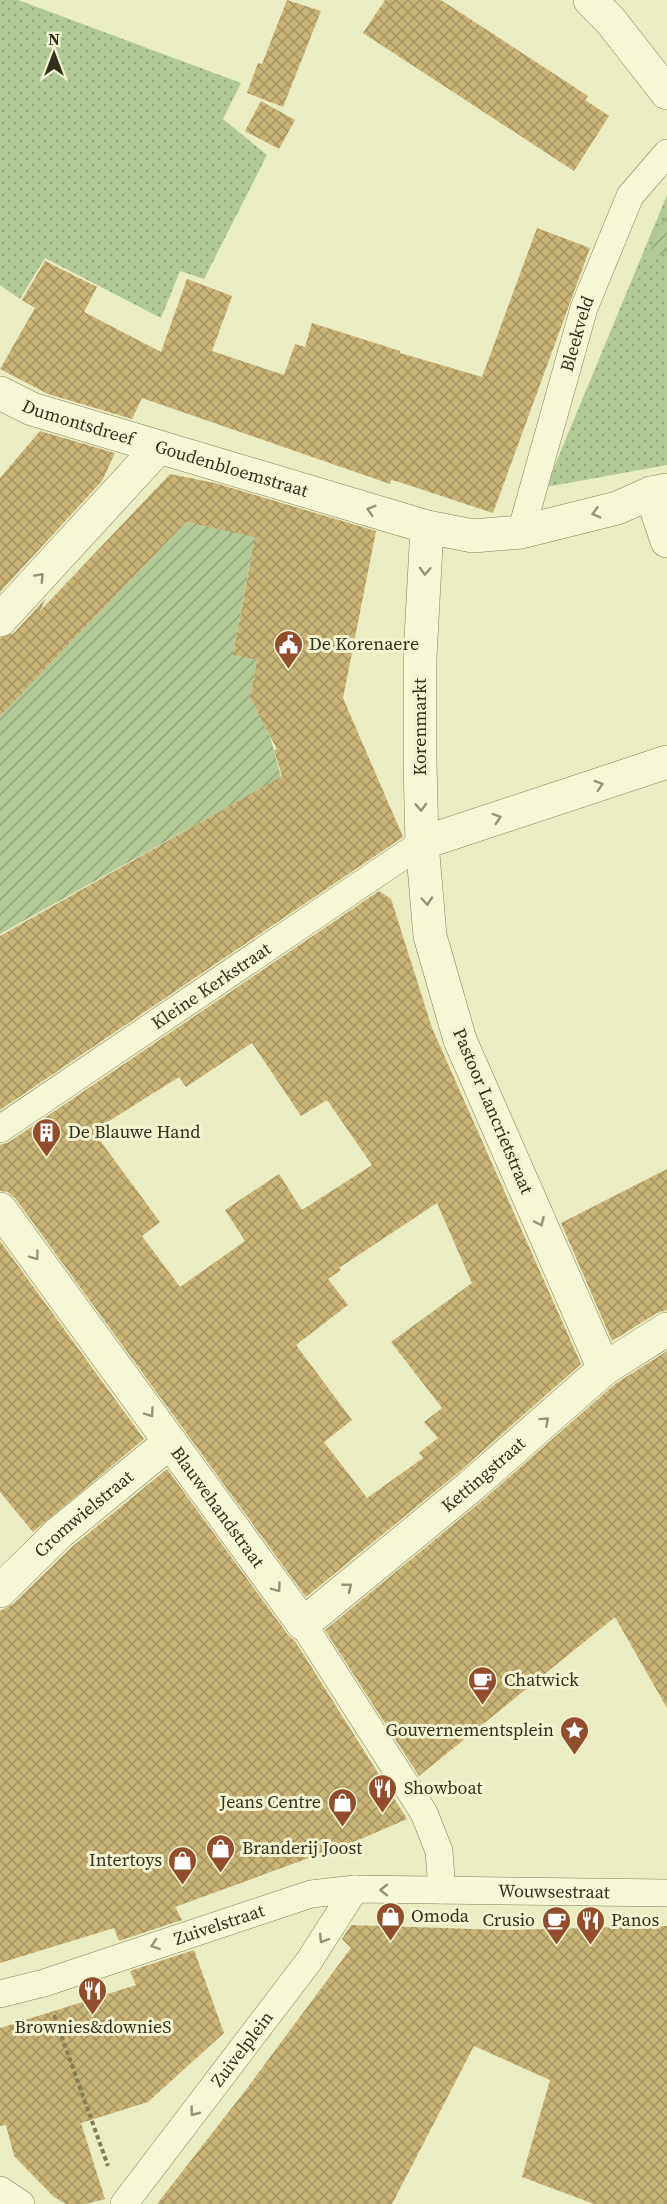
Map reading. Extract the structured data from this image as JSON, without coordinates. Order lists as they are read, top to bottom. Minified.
{"streets":{"street":["Bleekveld","Dumontsdreef","Goudenbloemstraat","Korenmarkt","Kleine Kerkstraat","Pastoor Lancrietstraat","Kettingstraat","Blauwehandstraat","Cromwielstraat","Wouwsestraat","Zuivelstraat","Zuivelplein"]},"crossings":[["Dumontsdreef","Goudenbloemstraat"],["Goudenbloemstraat","Korenmarkt"],["Korenmarkt","Kleine Kerkstraat"],["Korenmarkt","Pastoor Lancrietstraat"],["Kleine Kerkstraat","Pastoor Lancrietstraat"],["Pastoor Lancrietstraat","Kettingstraat"],["Kettingstraat","Blauwehandstraat"],["Blauwehandstraat","Cromwielstraat"],["Blauwehandstraat","Wouwsestraat"],["Blauwehandstraat","Zuivelstraat"],["Wouwsestraat","Zuivelstraat"],["Zuivelstraat","Zuivelplein"]],"one_way":["Korenmarkt","Pastoor Lancrietstraat","Kettingstraat","Blauwehandstraat","Zuivelstraat","Zuivelplein"],"places":{"public building":["De Korenaere"],"building":["De Blauwe Hand"],"cafe":["Chatwick","Crusio"],"place":["Gouvernementsplein"],"restaurant":["Showboat","Panos","Brownies&downieS"],"shop":["Jeans Centre","Branderij Joost","Intertoys","Omoda"]},"north":"top"}
